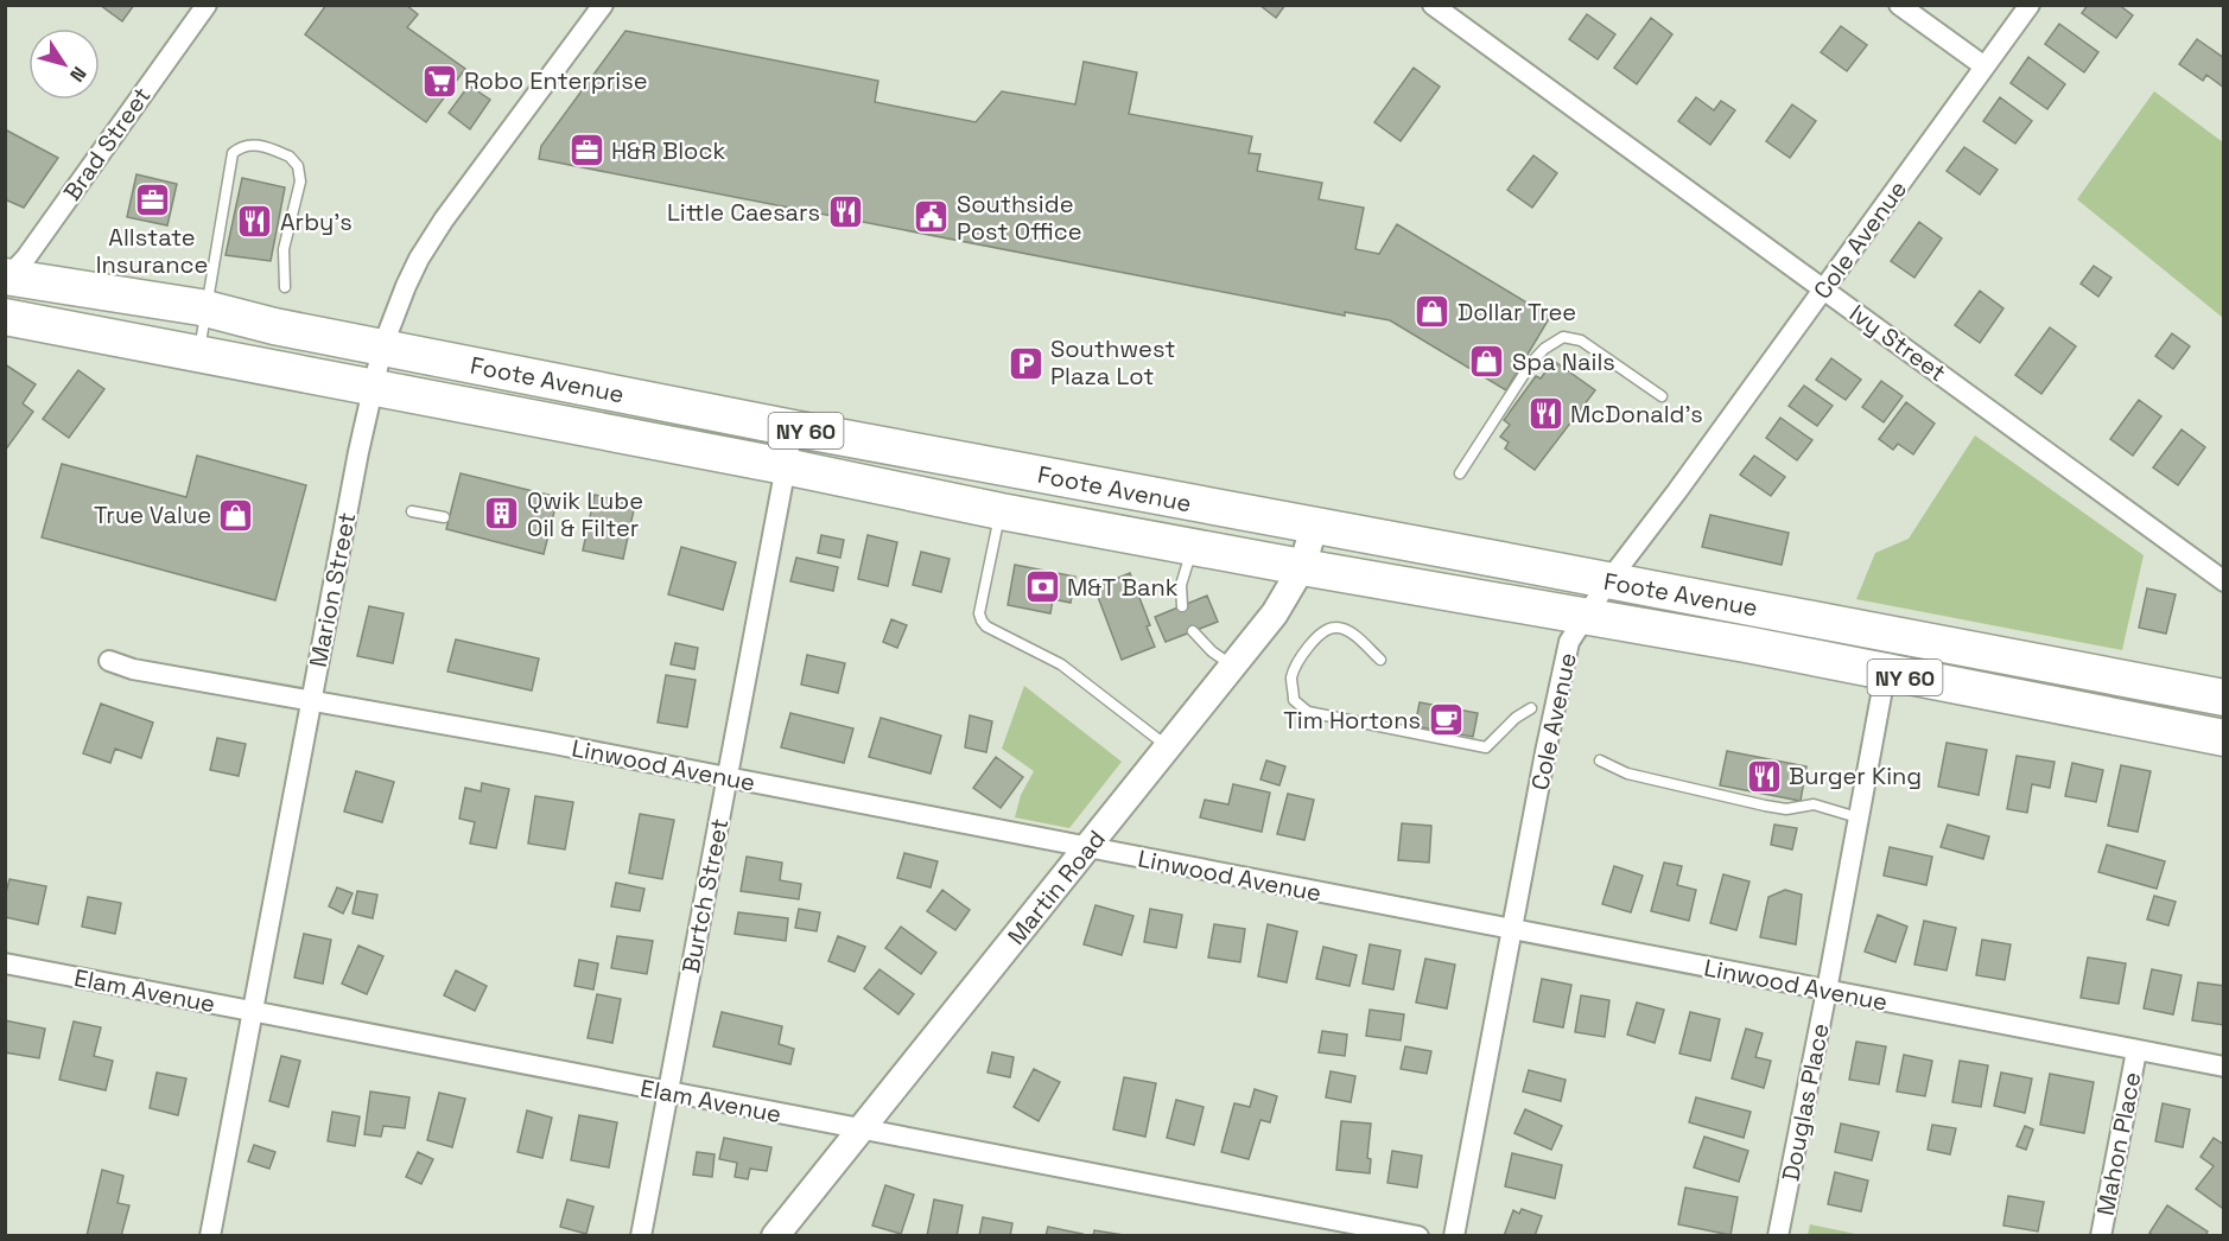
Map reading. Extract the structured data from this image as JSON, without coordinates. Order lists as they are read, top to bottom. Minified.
{"streets":{"highway":["Foote Avenue","NY 60"],"street":["Brad Street","Cole Avenue","Ivy Street","Marion Street","Linwood Avenue","Martin Road","Burtch Street","Elam Avenue","Douglas Place","Mahon Place"]},"crossings":[["Brad Street","Foote Avenue"],["Cole Avenue","Ivy Street"],["Cole Avenue","Foote Avenue"],["Cole Avenue","Linwood Avenue"],["Foote Avenue","Marion Street"],["Foote Avenue","Martin Road"],["Foote Avenue","Burtch Street"],["Foote Avenue","Douglas Place"],["Marion Street","Linwood Avenue"],["Marion Street","Elam Avenue"],["Linwood Avenue","Martin Road"],["Linwood Avenue","Burtch Street"],["Linwood Avenue","Douglas Place"],["Linwood Avenue","Mahon Place"],["Martin Road","Elam Avenue"],["Burtch Street","Elam Avenue"]],"places":{"supermarket":["Robo Enterprise"],"office":["H&R Block","Allstate Insurance"],"restaurant":["Little Caesars","Arby's","McDonald's","Burger King"],"public building":["Southside Post Office"],"shop":["Dollar Tree","Spa Nails","True Value"],"parking":["Southwest Plaza Lot"],"building":["Qwik Lube Oil & Filter"],"bank":["M&T Bank"],"cafe":["Tim Hortons"]},"north":"bottom right"}
